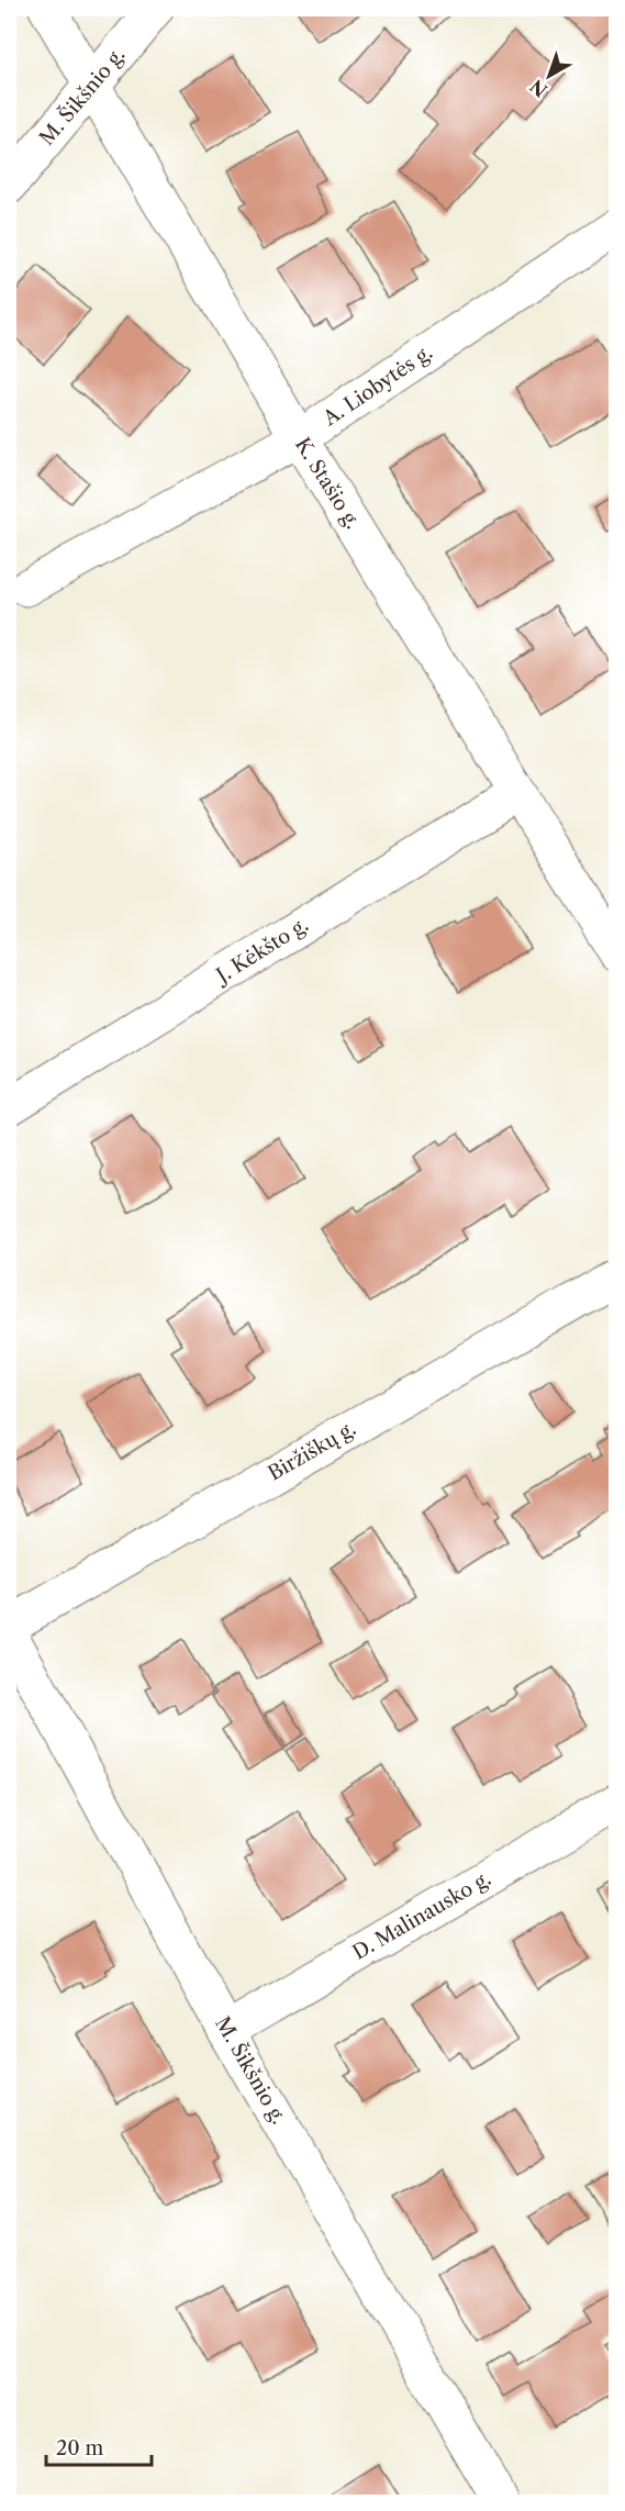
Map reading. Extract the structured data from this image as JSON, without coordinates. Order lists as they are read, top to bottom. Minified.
{"streets":{"street":["M. Šikšnio g.","A. Liobytės g.","K. Stašio g.","J. Kėkšto g.","Biržiškų g.","D. Malinausko g."]},"crossings":[["M. Šikšnio g.","K. Stašio g."],["M. Šikšnio g.","D. Malinausko g."],["A. Liobytės g.","K. Stašio g."],["K. Stašio g.","J. Kėkšto g."]],"scale_bar":"20 m","north":"bottom left"}
